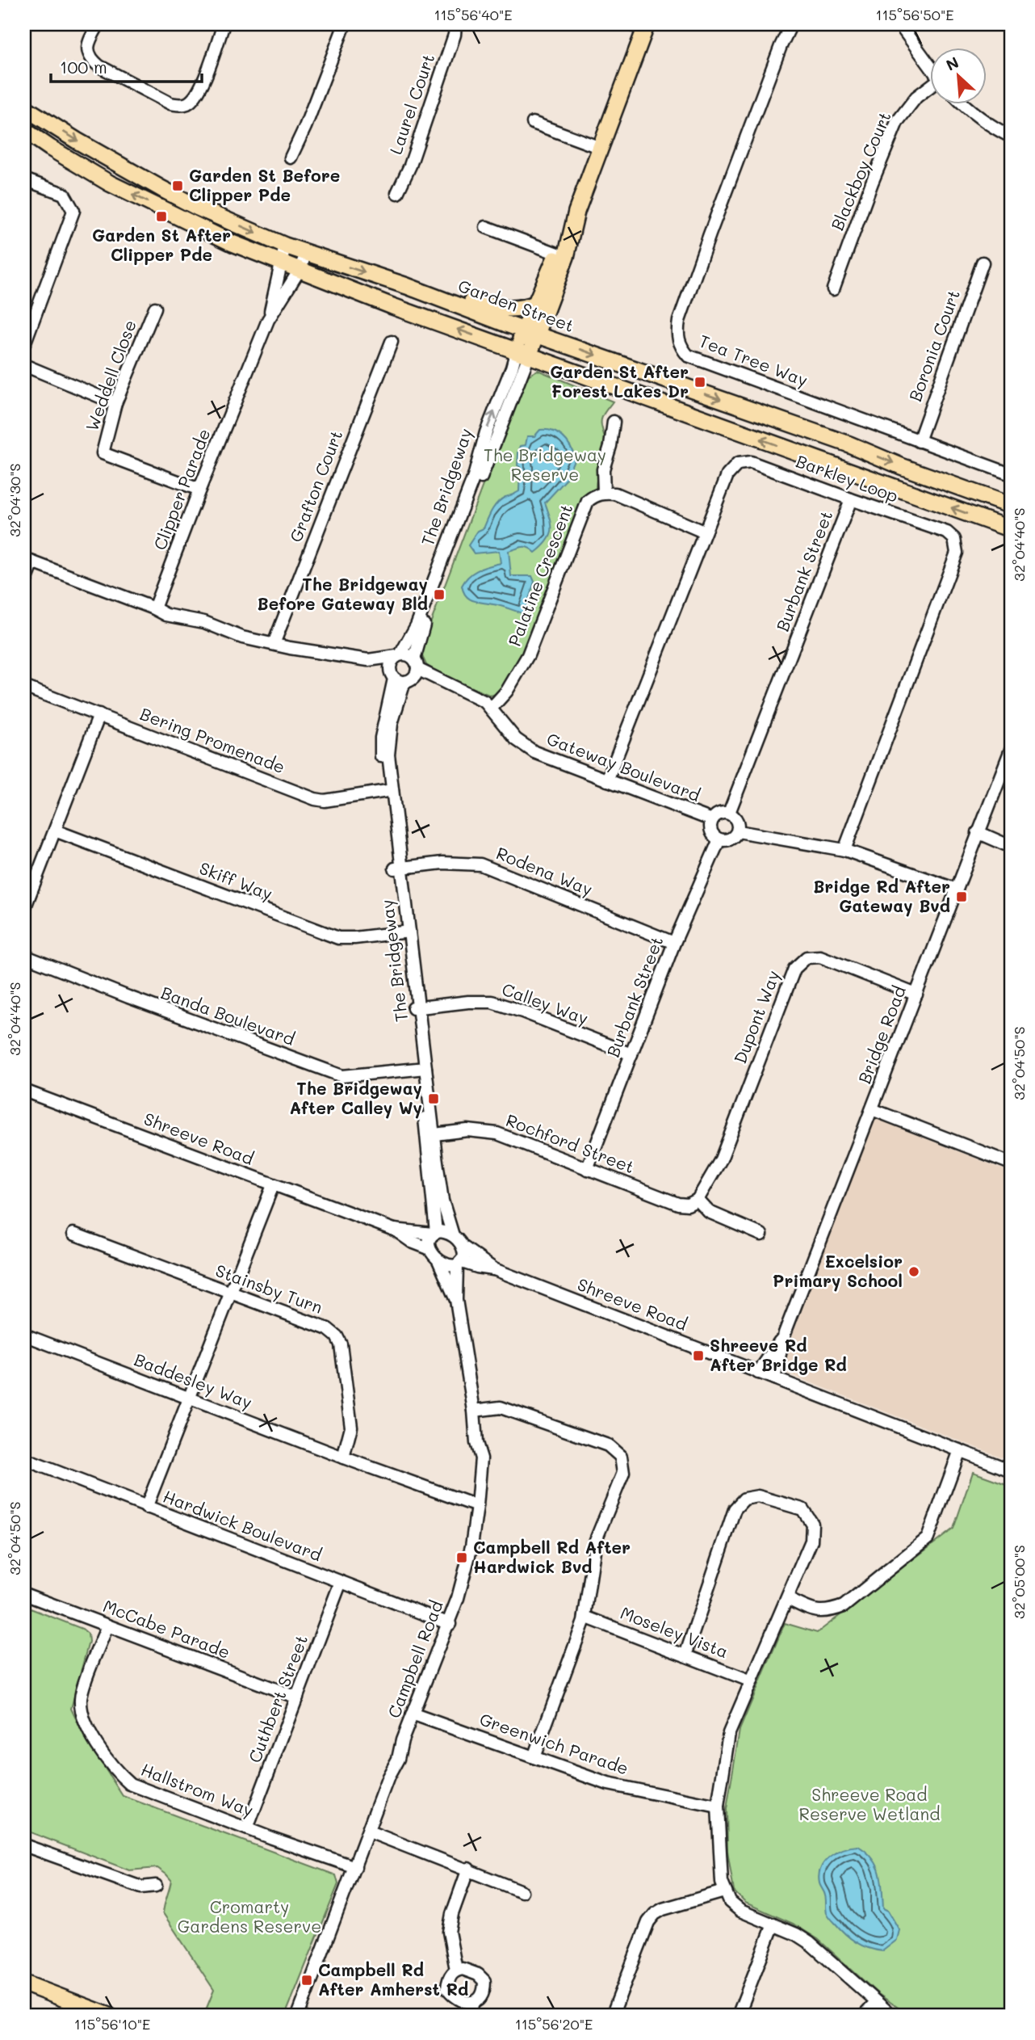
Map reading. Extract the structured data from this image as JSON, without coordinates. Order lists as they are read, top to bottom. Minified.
{"streets":{"main road":["Garden Street","The Bridgeway"],"street":["Laurel Court","Blackboy Court","Boronia Court","Tea Tree Way","Weddell Close","Barkley Loop","Grafton Court","Clipper Parade","Burbank Street","Palatine Crescent","Bering Promenade","Gateway Boulevard","Rodena Way","Skiff Way","Calley Way","Banda Boulevard","Dupont Way","Bridge Road","Shreeve Road","Rochford Street","Stainsby Turn","Baddesley Way","Hardwick Boulevard","McCabe Parade","Moseley Vista","Campbell Road","Cuthbert Street","Greenwich Parade","Hallstrom Way"]},"crossings":[["Garden Street","The Bridgeway"],["Garden Street","Clipper Parade"],["Boronia Court","Tea Tree Way"],["Weddell Close","Clipper Parade"],["Barkley Loop","Burbank Street"],["Barkley Loop","Gateway Boulevard"],["Grafton Court","Gateway Boulevard"],["The Bridgeway","Bering Promenade"],["The Bridgeway","Gateway Boulevard"],["The Bridgeway","Rodena Way"],["The Bridgeway","Skiff Way"],["The Bridgeway","Calley Way"],["The Bridgeway","Banda Boulevard"],["The Bridgeway","Shreeve Road"],["The Bridgeway","Rochford Street"],["The Bridgeway","Campbell Road"],["Clipper Parade","Gateway Boulevard"],["Burbank Street","Gateway Boulevard"],["Burbank Street","Rodena Way"],["Burbank Street","Calley Way"],["Burbank Street","Rochford Street"],["Palatine Crescent","Gateway Boulevard"],["Dupont Way","Bridge Road"],["Dupont Way","Rochford Street"],["Bridge Road","Shreeve Road"],["Shreeve Road","Campbell Road"],["Stainsby Turn","Baddesley Way"],["Baddesley Way","Campbell Road"],["Hardwick Boulevard","Campbell Road"],["Hardwick Boulevard","Cuthbert Street"],["McCabe Parade","Cuthbert Street"],["McCabe Parade","Hallstrom Way"],["Campbell Road","Greenwich Parade"],["Campbell Road","Hallstrom Way"],["Cuthbert Street","Hallstrom Way"]],"parks":["The Bridgeway Reserve","Shreeve Road Reserve Wetland","Cromarty Gardens Reserve"],"places":{"transit":["Garden St Before Clipper Pde","Garden St After Clipper Pde","Garden St After Forest Lakes Dr","The Bridgeway Before Gateway Bld","Bridge Rd After Gateway Bvd","The Bridgeway After Calley Wy","Shreeve Rd After Bridge Rd","Campbell Rd After Hardwick Bvd","Campbell Rd After Amherst Rd"],"other":["Excelsior Primary School"]},"scale_bar":"100 m","north":"top left","coordinates":["115°56'40\"E","115°56'50\"E","32°04'30\"S","32°04'40\"S","32°04'50\"S","32°05'00\"S","115°56'10\"E","115°56'20\"E"]}
